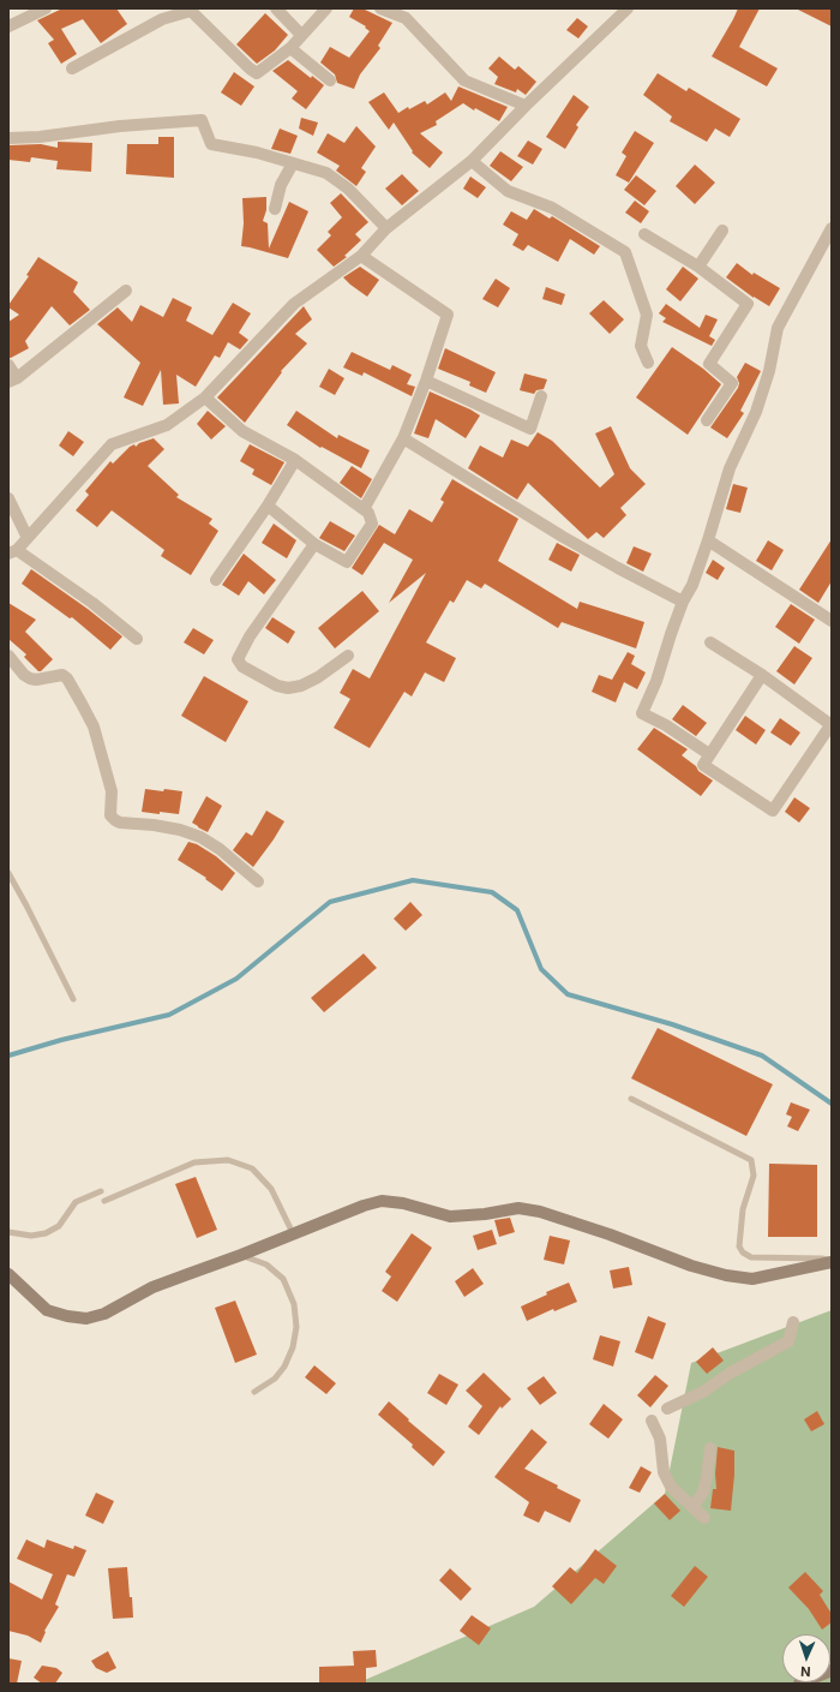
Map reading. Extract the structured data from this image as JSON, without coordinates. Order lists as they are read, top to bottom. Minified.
{"north":"bottom"}
